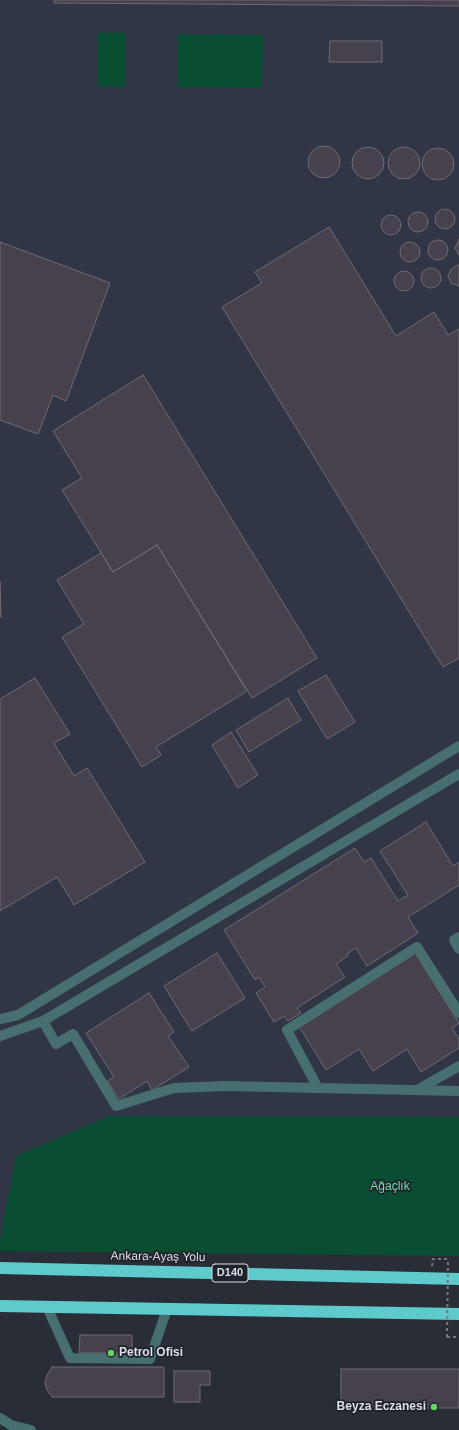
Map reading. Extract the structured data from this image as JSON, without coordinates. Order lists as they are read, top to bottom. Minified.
{"streets":{"highway":["Ankara-Ayaş Yolu","D140"]},"parks":["Ağaçlık"],"places":["Petrol Ofisi","Beyza Eczanesi"]}
